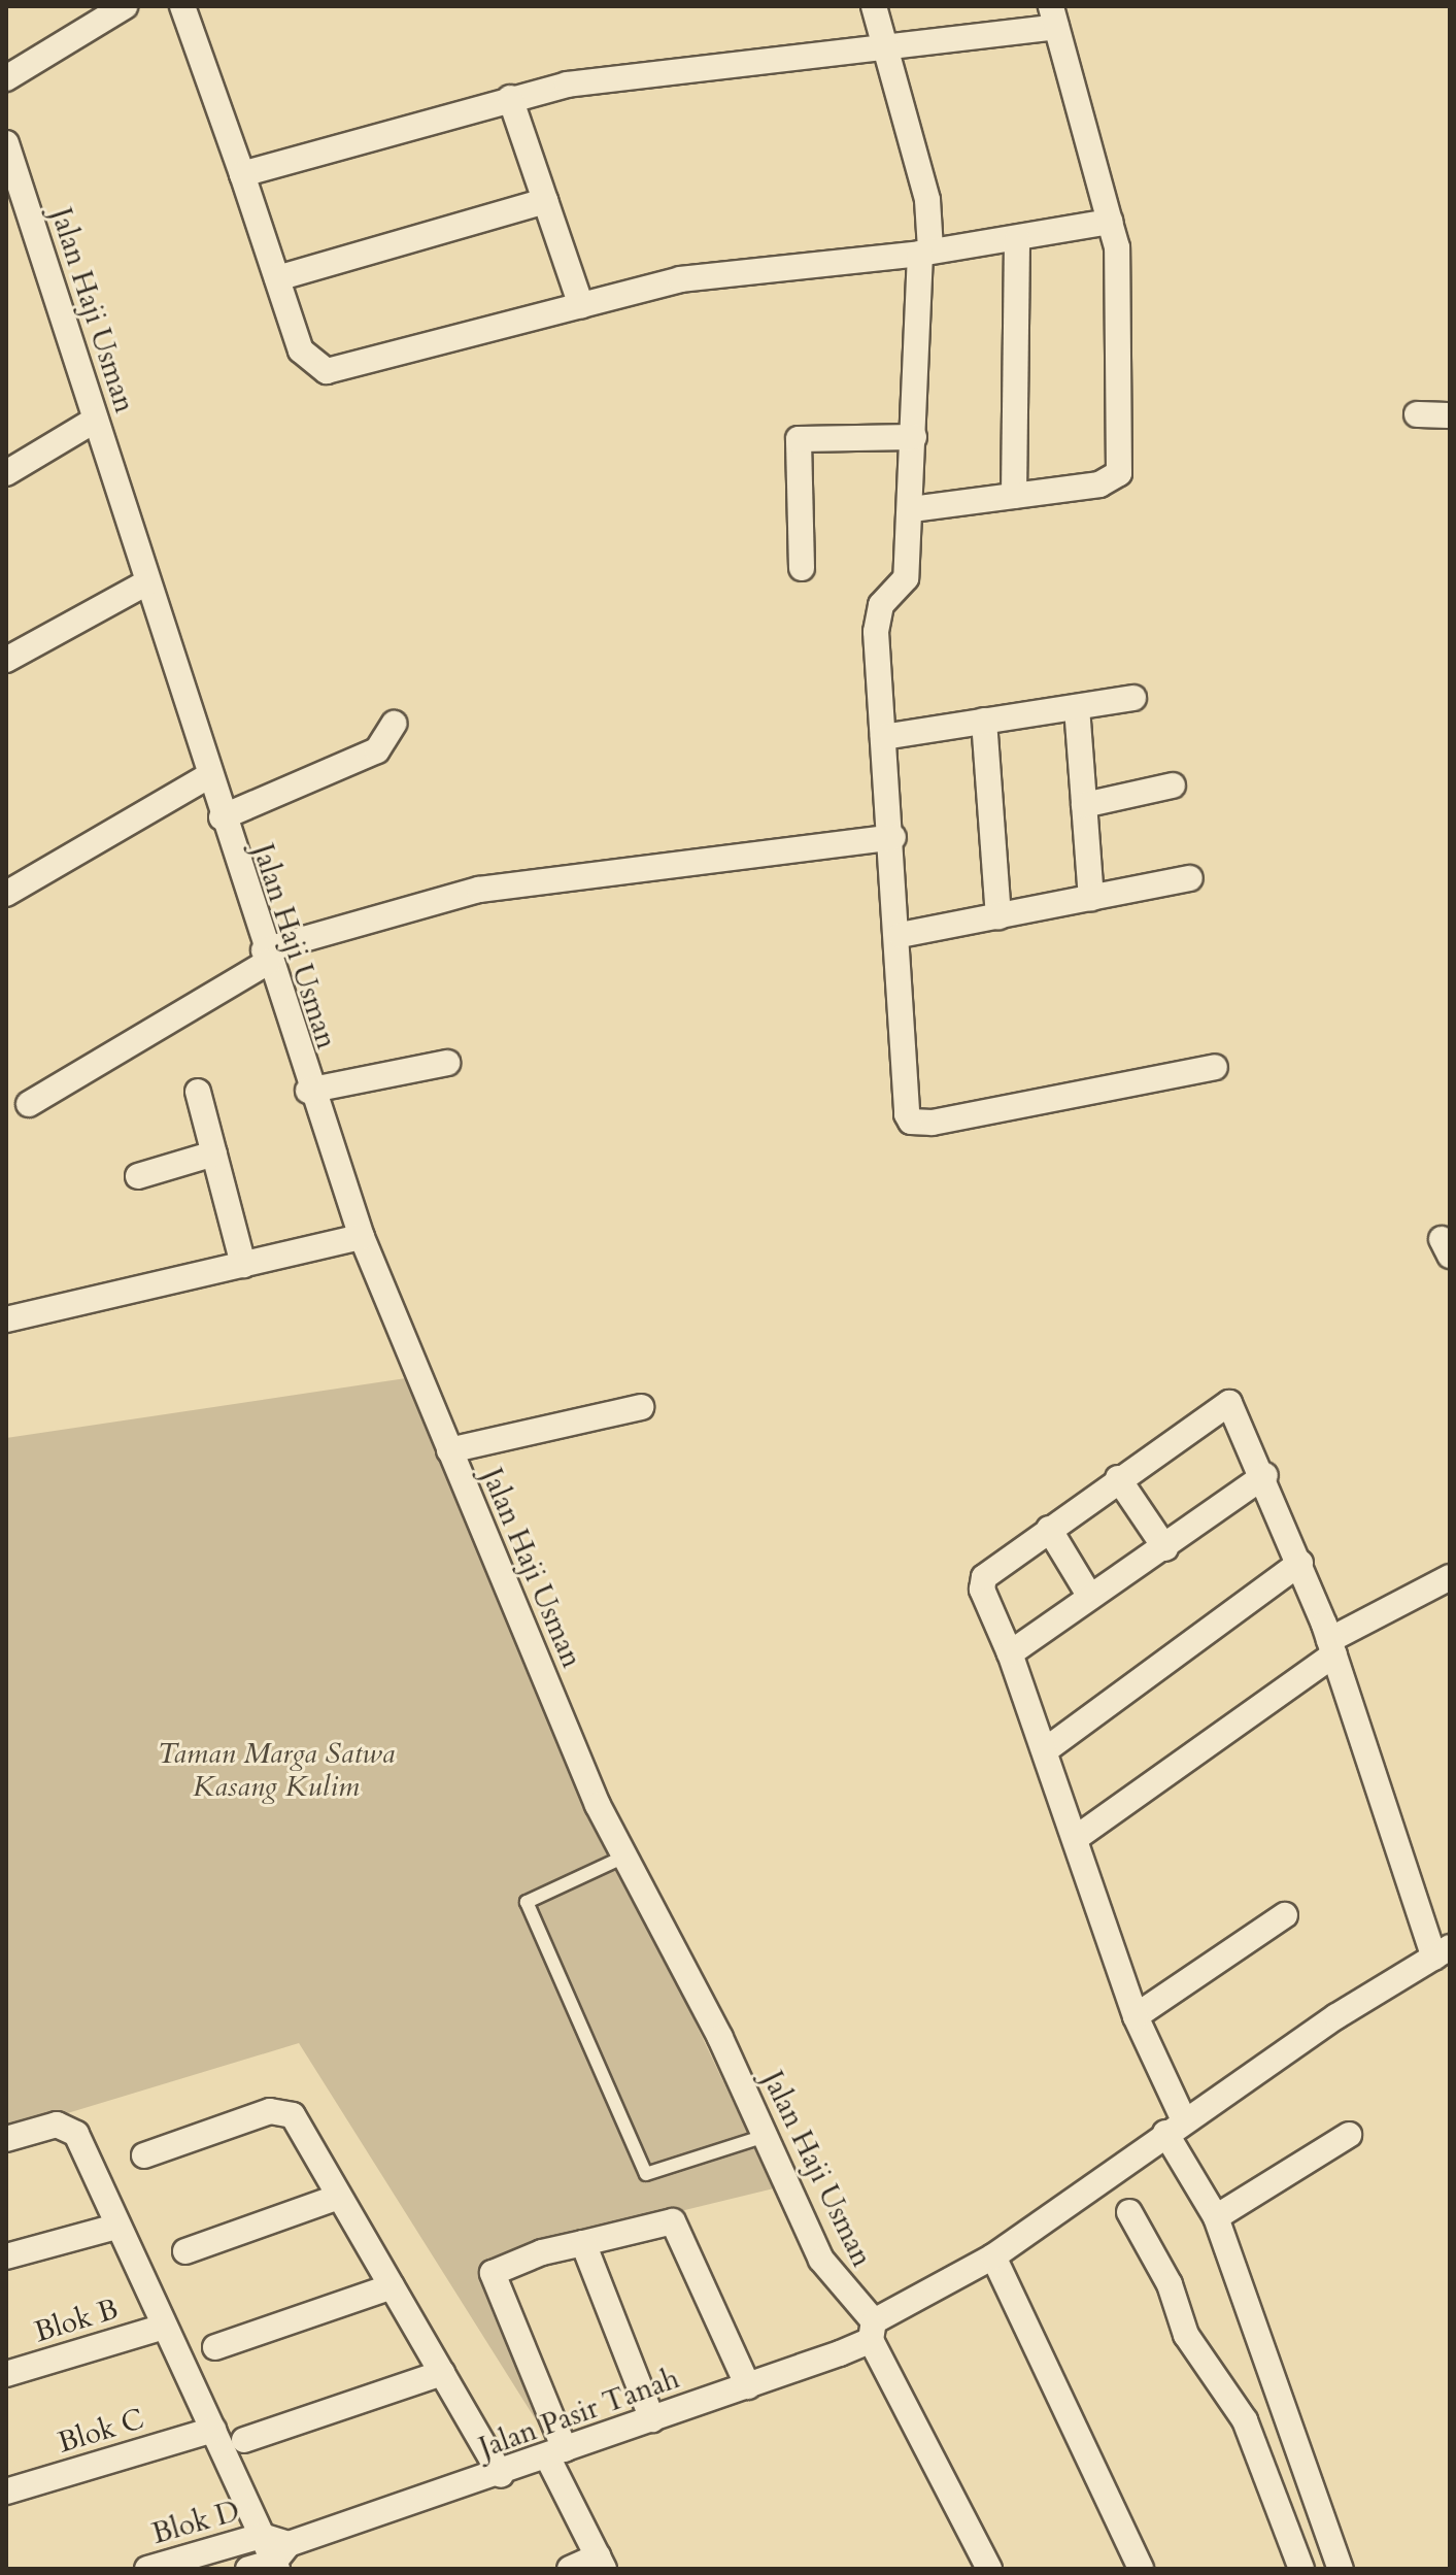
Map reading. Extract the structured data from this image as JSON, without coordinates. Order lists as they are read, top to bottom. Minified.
{"streets":{"street":["Jalan Haji Usman","Blok B","Jalan Pasir Tanah","Blok C","Blok D"]},"crossings":[["Jalan Haji Usman","Jalan Pasir Tanah"]],"parks":["Taman Marga Satwa Kasang Kulim"]}
